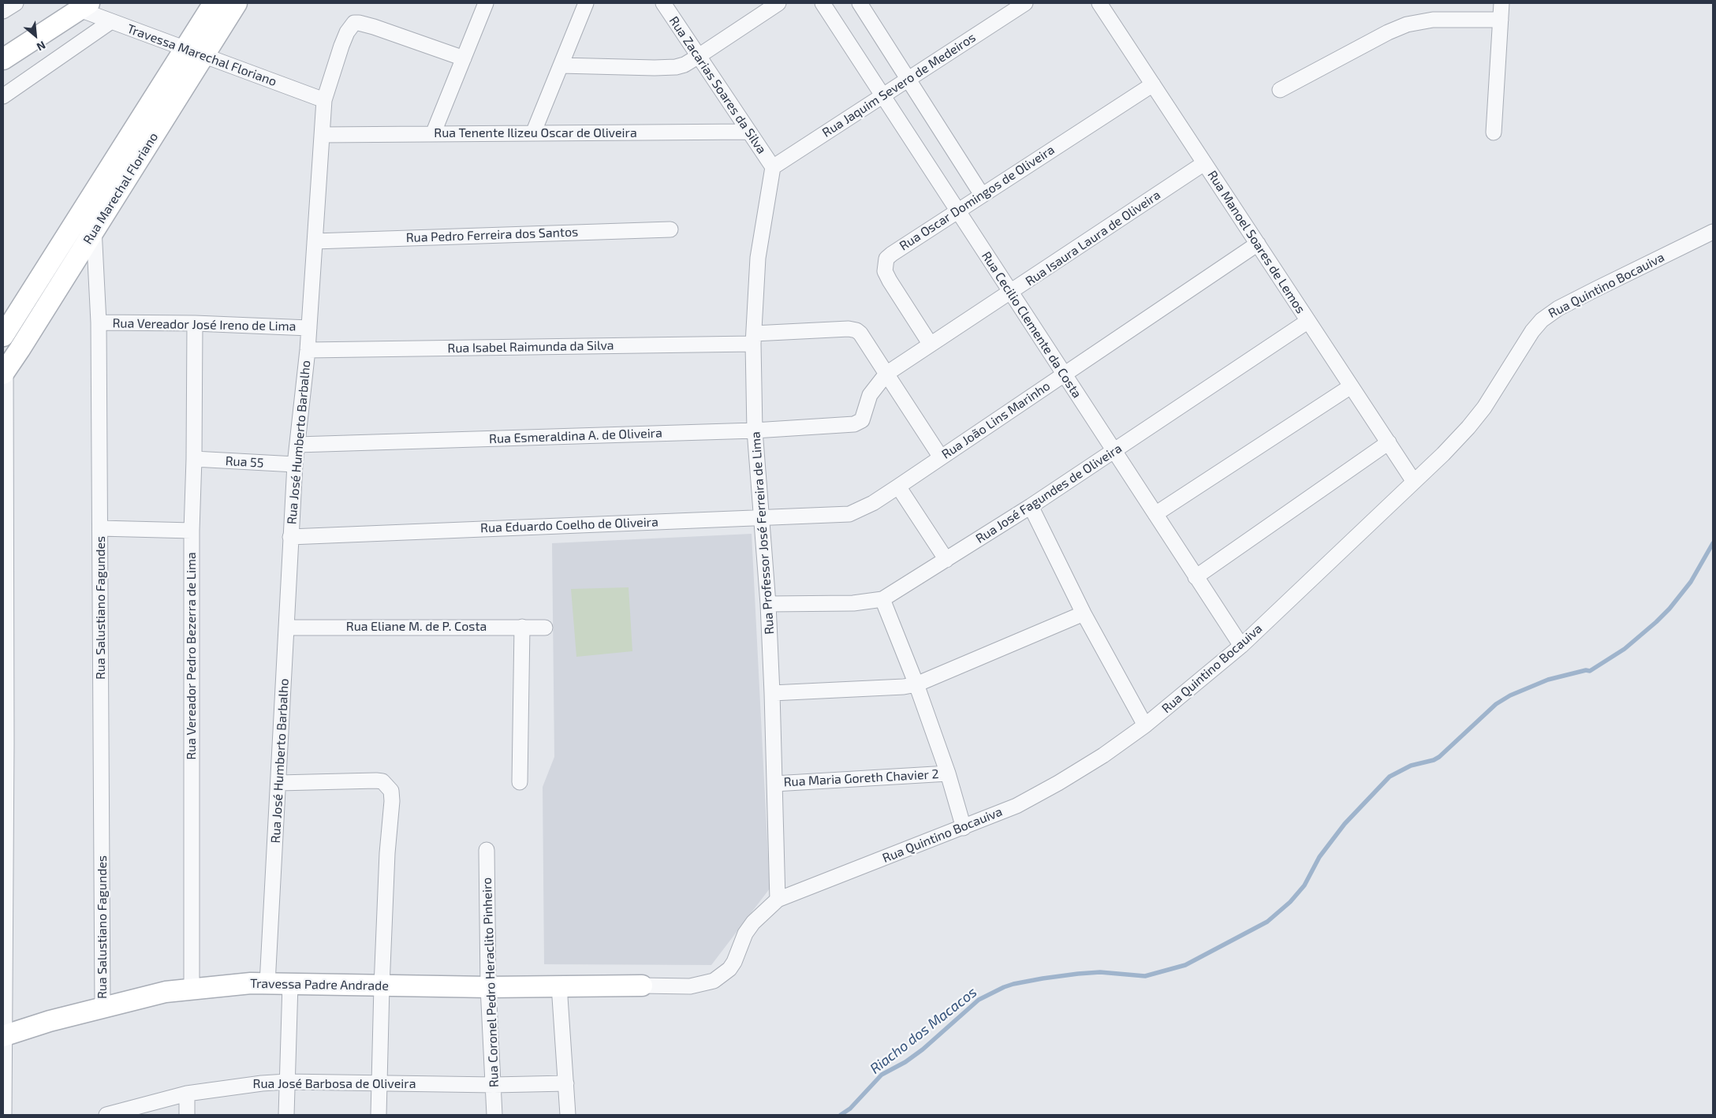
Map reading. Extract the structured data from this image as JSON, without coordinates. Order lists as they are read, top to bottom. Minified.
{"streets":{"street":["Travessa Marechal Floriano","Rua Zacarias Soares da Silva","Rua Jaquim Severo de Medeiros","Rua Tenente Ilizeu Oscar de Oliveira","Rua Marechal Floriano","Rua Oscar Domingos de Oliveira","Rua Pedro Ferreira dos Santos","Rua Isaura Laura de Oliveira","Rua Manoel Soares de Lemos","Rua Quintino Bocauiva","Rua Vereador José Ireno de Lima","Rua Cecilio Clemente da Costa","Rua Isabel Raimunda da Silva","Rua João Lins Marinho","Rua Esmeraldina A. de Oliveira","Rua José Humberto Barbalho","Rua 55","Rua José Fagundes de Oliveira","Rua Eduardo Coelho de Oliveira","Rua Professor José Ferreira de Lima","Rua Salustiano Fagundes","Rua Eliane M. de P. Costa","Rua Vereador Pedro Bezerra de Lima","Rua Maria Goreth Chavier 2","Rua Coronel Pedro Heraclito Pinheiro","Travessa Padre Andrade","Rua José Barbosa de Oliveira"]},"crossings":[["Travessa Marechal Floriano","Rua Marechal Floriano"],["Travessa Marechal Floriano","Rua José Humberto Barbalho"],["Rua Zacarias Soares da Silva","Rua Jaquim Severo de Medeiros"],["Rua Zacarias Soares da Silva","Rua Tenente Ilizeu Oscar de Oliveira"],["Rua Zacarias Soares da Silva","Rua Professor José Ferreira de Lima"],["Rua Jaquim Severo de Medeiros","Rua Cecilio Clemente da Costa"],["Rua Jaquim Severo de Medeiros","Rua Professor José Ferreira de Lima"],["Rua Tenente Ilizeu Oscar de Oliveira","Rua José Humberto Barbalho"],["Rua Marechal Floriano","Rua Salustiano Fagundes"],["Rua Oscar Domingos de Oliveira","Rua Isaura Laura de Oliveira"],["Rua Oscar Domingos de Oliveira","Rua Manoel Soares de Lemos"],["Rua Oscar Domingos de Oliveira","Rua Cecilio Clemente da Costa"],["Rua Pedro Ferreira dos Santos","Rua José Humberto Barbalho"],["Rua Isaura Laura de Oliveira","Rua Manoel Soares de Lemos"],["Rua Isaura Laura de Oliveira","Rua Cecilio Clemente da Costa"],["Rua Isaura Laura de Oliveira","Rua Isabel Raimunda da Silva"],["Rua Isaura Laura de Oliveira","Rua Esmeraldina A. de Oliveira"],["Rua Manoel Soares de Lemos","Rua Quintino Bocauiva"],["Rua Manoel Soares de Lemos","Rua João Lins Marinho"],["Rua Manoel Soares de Lemos","Rua José Fagundes de Oliveira"],["Rua Quintino Bocauiva","Rua Cecilio Clemente da Costa"],["Rua Quintino Bocauiva","Rua Professor José Ferreira de Lima"],["Rua Quintino Bocauiva","Travessa Padre Andrade"],["Rua Vereador José Ireno de Lima","Rua José Humberto Barbalho"],["Rua Vereador José Ireno de Lima","Rua Salustiano Fagundes"],["Rua Vereador José Ireno de Lima","Rua Vereador Pedro Bezerra de Lima"],["Rua Cecilio Clemente da Costa","Rua João Lins Marinho"],["Rua Cecilio Clemente da Costa","Rua José Fagundes de Oliveira"],["Rua Isabel Raimunda da Silva","Rua José Humberto Barbalho"],["Rua Isabel Raimunda da Silva","Rua Professor José Ferreira de Lima"],["Rua João Lins Marinho","Rua Eduardo Coelho de Oliveira"],["Rua Esmeraldina A. de Oliveira","Rua José Humberto Barbalho"],["Rua Esmeraldina A. de Oliveira","Rua Professor José Ferreira de Lima"],["Rua José Humberto Barbalho","Rua 55"],["Rua José Humberto Barbalho","Rua Eduardo Coelho de Oliveira"],["Rua José Humberto Barbalho","Rua Eliane M. de P. Costa"],["Rua José Humberto Barbalho","Travessa Padre Andrade"],["Rua 55","Rua Vereador Pedro Bezerra de Lima"],["Rua José Fagundes de Oliveira","Rua Professor José Ferreira de Lima"],["Rua Eduardo Coelho de Oliveira","Rua Professor José Ferreira de Lima"],["Rua Professor José Ferreira de Lima","Rua Maria Goreth Chavier 2"],["Rua Salustiano Fagundes","Travessa Padre Andrade"],["Rua Vereador Pedro Bezerra de Lima","Travessa Padre Andrade"],["Rua Coronel Pedro Heraclito Pinheiro","Travessa Padre Andrade"],["Rua Coronel Pedro Heraclito Pinheiro","Rua José Barbosa de Oliveira"]],"water":["Riacho dos Macacos"],"north":"bottom right"}
